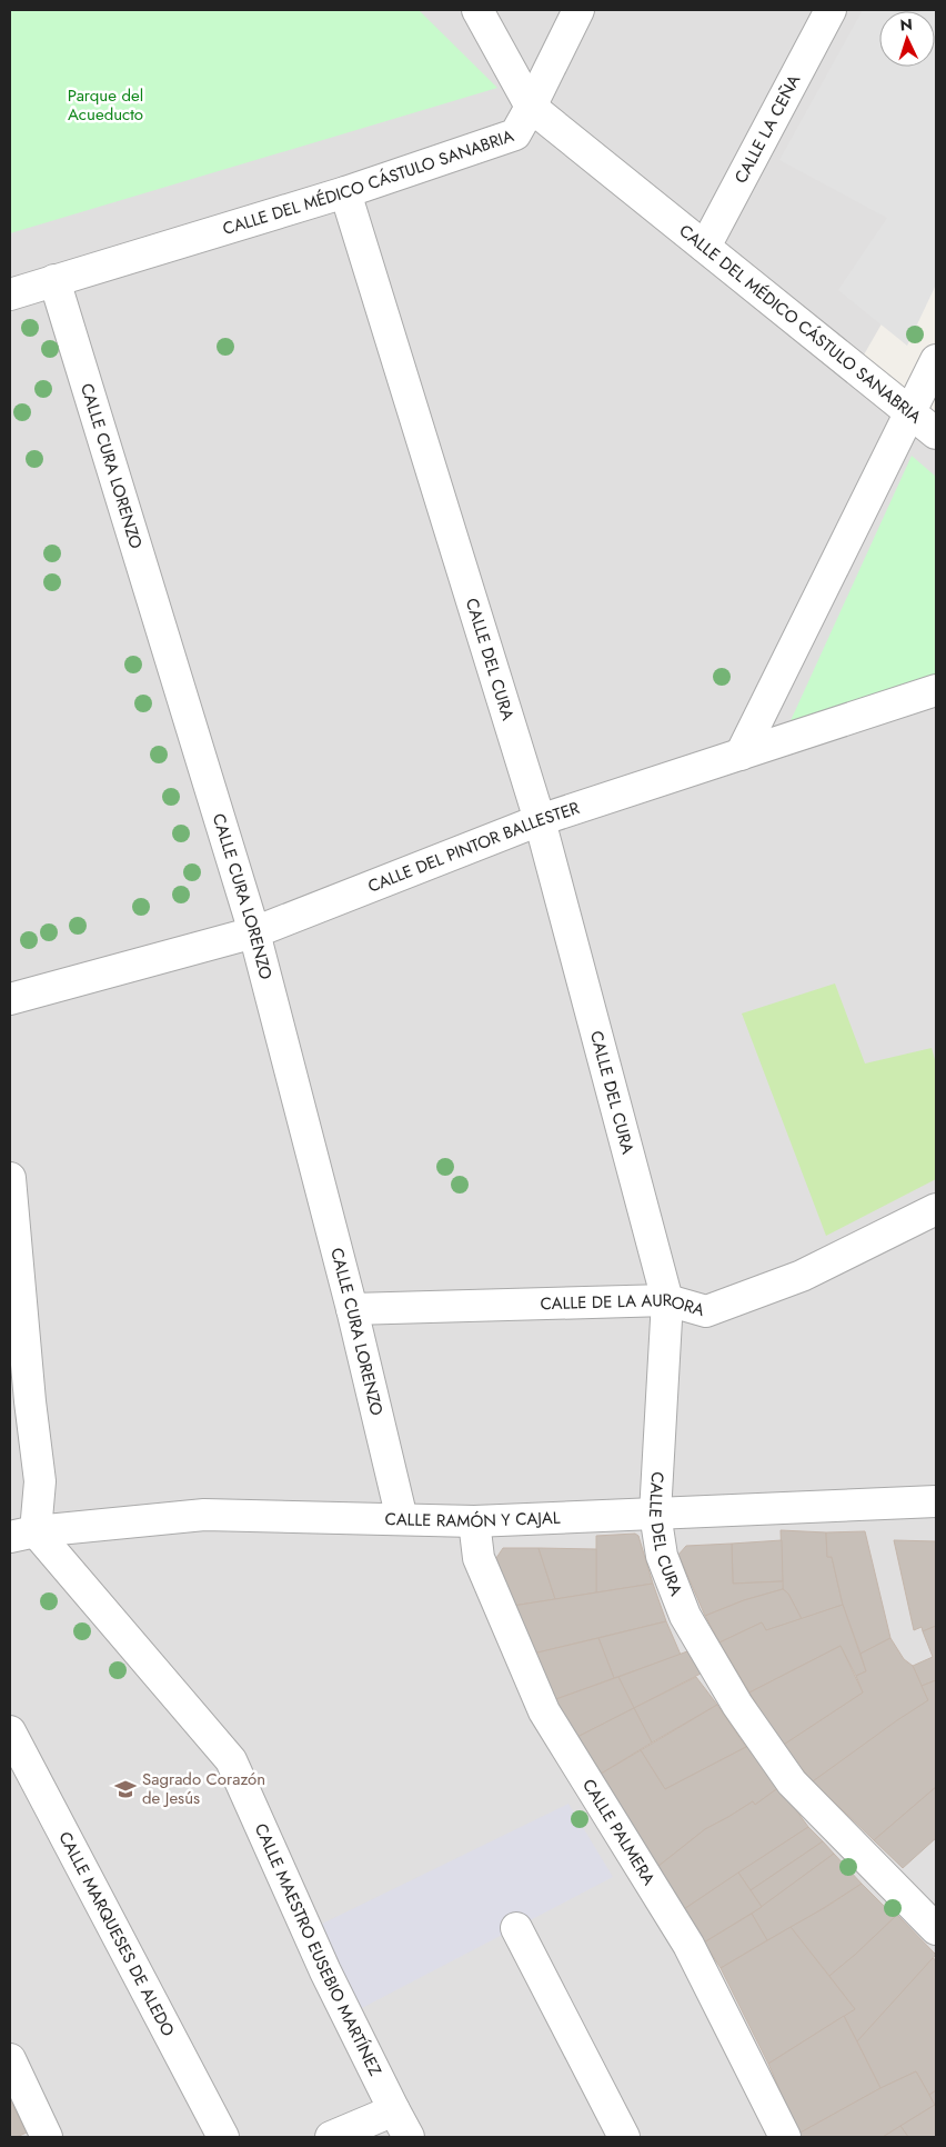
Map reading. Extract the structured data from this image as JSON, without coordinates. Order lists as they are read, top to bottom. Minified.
{"streets":{"street":["CALLE LA CEÑA","CALLE DEL MÉDICO CÁSTULO SANABRIA","CALLE CURA LORENZO","CALLE DEL CURA","CALLE DEL PINTOR BALLESTER","CALLE DE LA AURORA","CALLE RAMÓN Y CAJAL","CALLE PALMERA","CALLE MARQUESES DE ALEDO","CALLE MAESTRO EUSEBIO MARTÍNEZ"]},"crossings":[["CALLE LA CEÑA","CALLE DEL MÉDICO CÁSTULO SANABRIA"],["CALLE DEL MÉDICO CÁSTULO SANABRIA","CALLE CURA LORENZO"],["CALLE DEL MÉDICO CÁSTULO SANABRIA","CALLE DEL CURA"],["CALLE CURA LORENZO","CALLE DEL PINTOR BALLESTER"],["CALLE CURA LORENZO","CALLE DE LA AURORA"],["CALLE CURA LORENZO","CALLE RAMÓN Y CAJAL"],["CALLE DEL CURA","CALLE DEL PINTOR BALLESTER"],["CALLE DEL CURA","CALLE DE LA AURORA"],["CALLE DEL CURA","CALLE RAMÓN Y CAJAL"],["CALLE RAMÓN Y CAJAL","CALLE PALMERA"],["CALLE RAMÓN Y CAJAL","CALLE MAESTRO EUSEBIO MARTÍNEZ"]],"parks":["Parque del Acueducto"],"places":{"school or university":["Sagrado Corazón de Jesús"]},"north":"top"}
